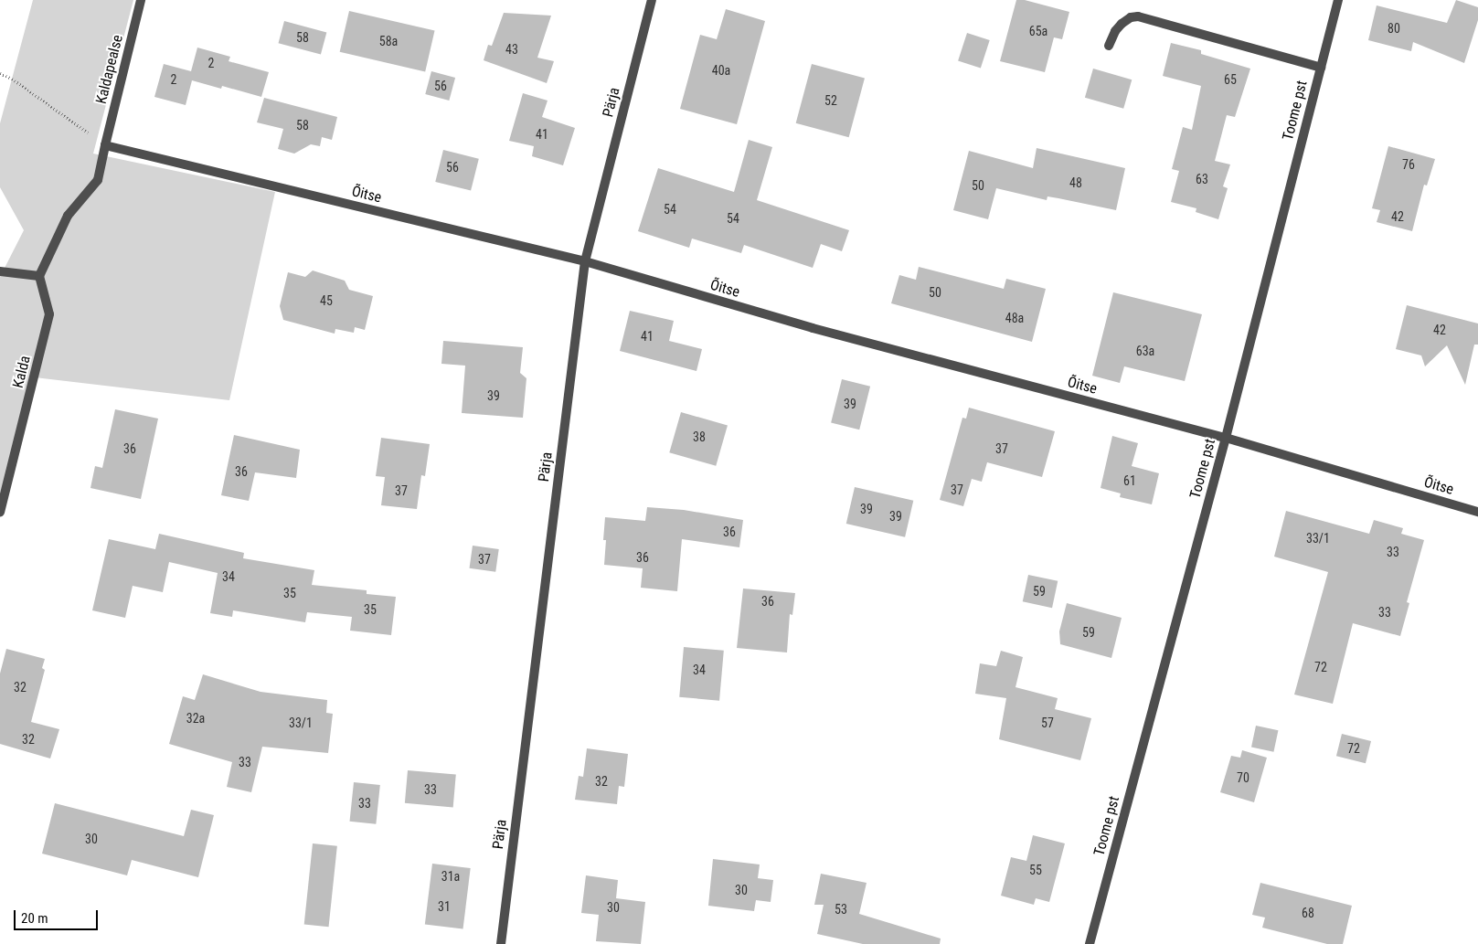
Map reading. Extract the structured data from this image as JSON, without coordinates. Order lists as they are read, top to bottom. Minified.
{"streets":{"street":["Kaldapealse","Pärja","Toome pst","Õitse","Kalda"]},"crossings":[["Kaldapealse","Õitse"],["Pärja","Õitse"],["Toome pst","Õitse"]],"house_numbers":["80","65a","58","58a","43","2","40a","2","65","56","52","58","41","76","56","63","48","50","54","42","54","50","45","48a","42","41","63a","39","39","38","36","37","36","61","37","37","39","39","36","33/1","33","36","37","34","59","35","36","35","33","59","72","34","32","32a","33/1","57","32","72","33","70","32","33","33","30","55","31a","30","31","30","53","68"],"scale_bar":"20 m"}
